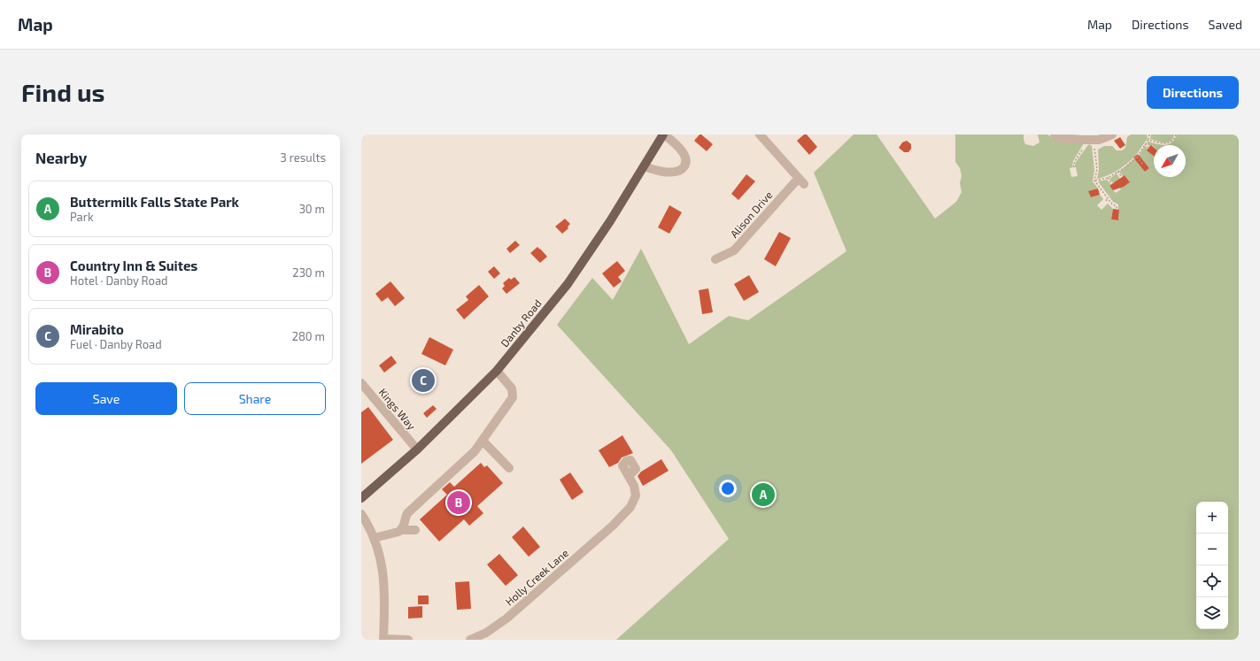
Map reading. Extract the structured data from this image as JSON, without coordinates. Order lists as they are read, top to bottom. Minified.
{"streets":{"main road":["Danby Road"],"street":["Alison Drive","Kings Way","Holly Creek Lane"]},"crossings":[["Danby Road","Kings Way"]],"north":"bottom left","page":{"header":"Map","nav":["Map","Directions","Saved"],"buttons":["Directions",["Save","Share"]],"title":"Find us","heading":["Nearby","3 results"],"list":[{"mark":"A","name":"Buttermilk Falls State Park","note":"Park","value":"30 m"},{"mark":"B","name":"Country Inn & Suites","note":"Hotel · Danby Road","value":"230 m"},{"mark":"C","name":"Mirabito","note":"Fuel · Danby Road","value":"280 m"}],"pins":["C","A","B"],"map_buttons":["+","−"]}}
